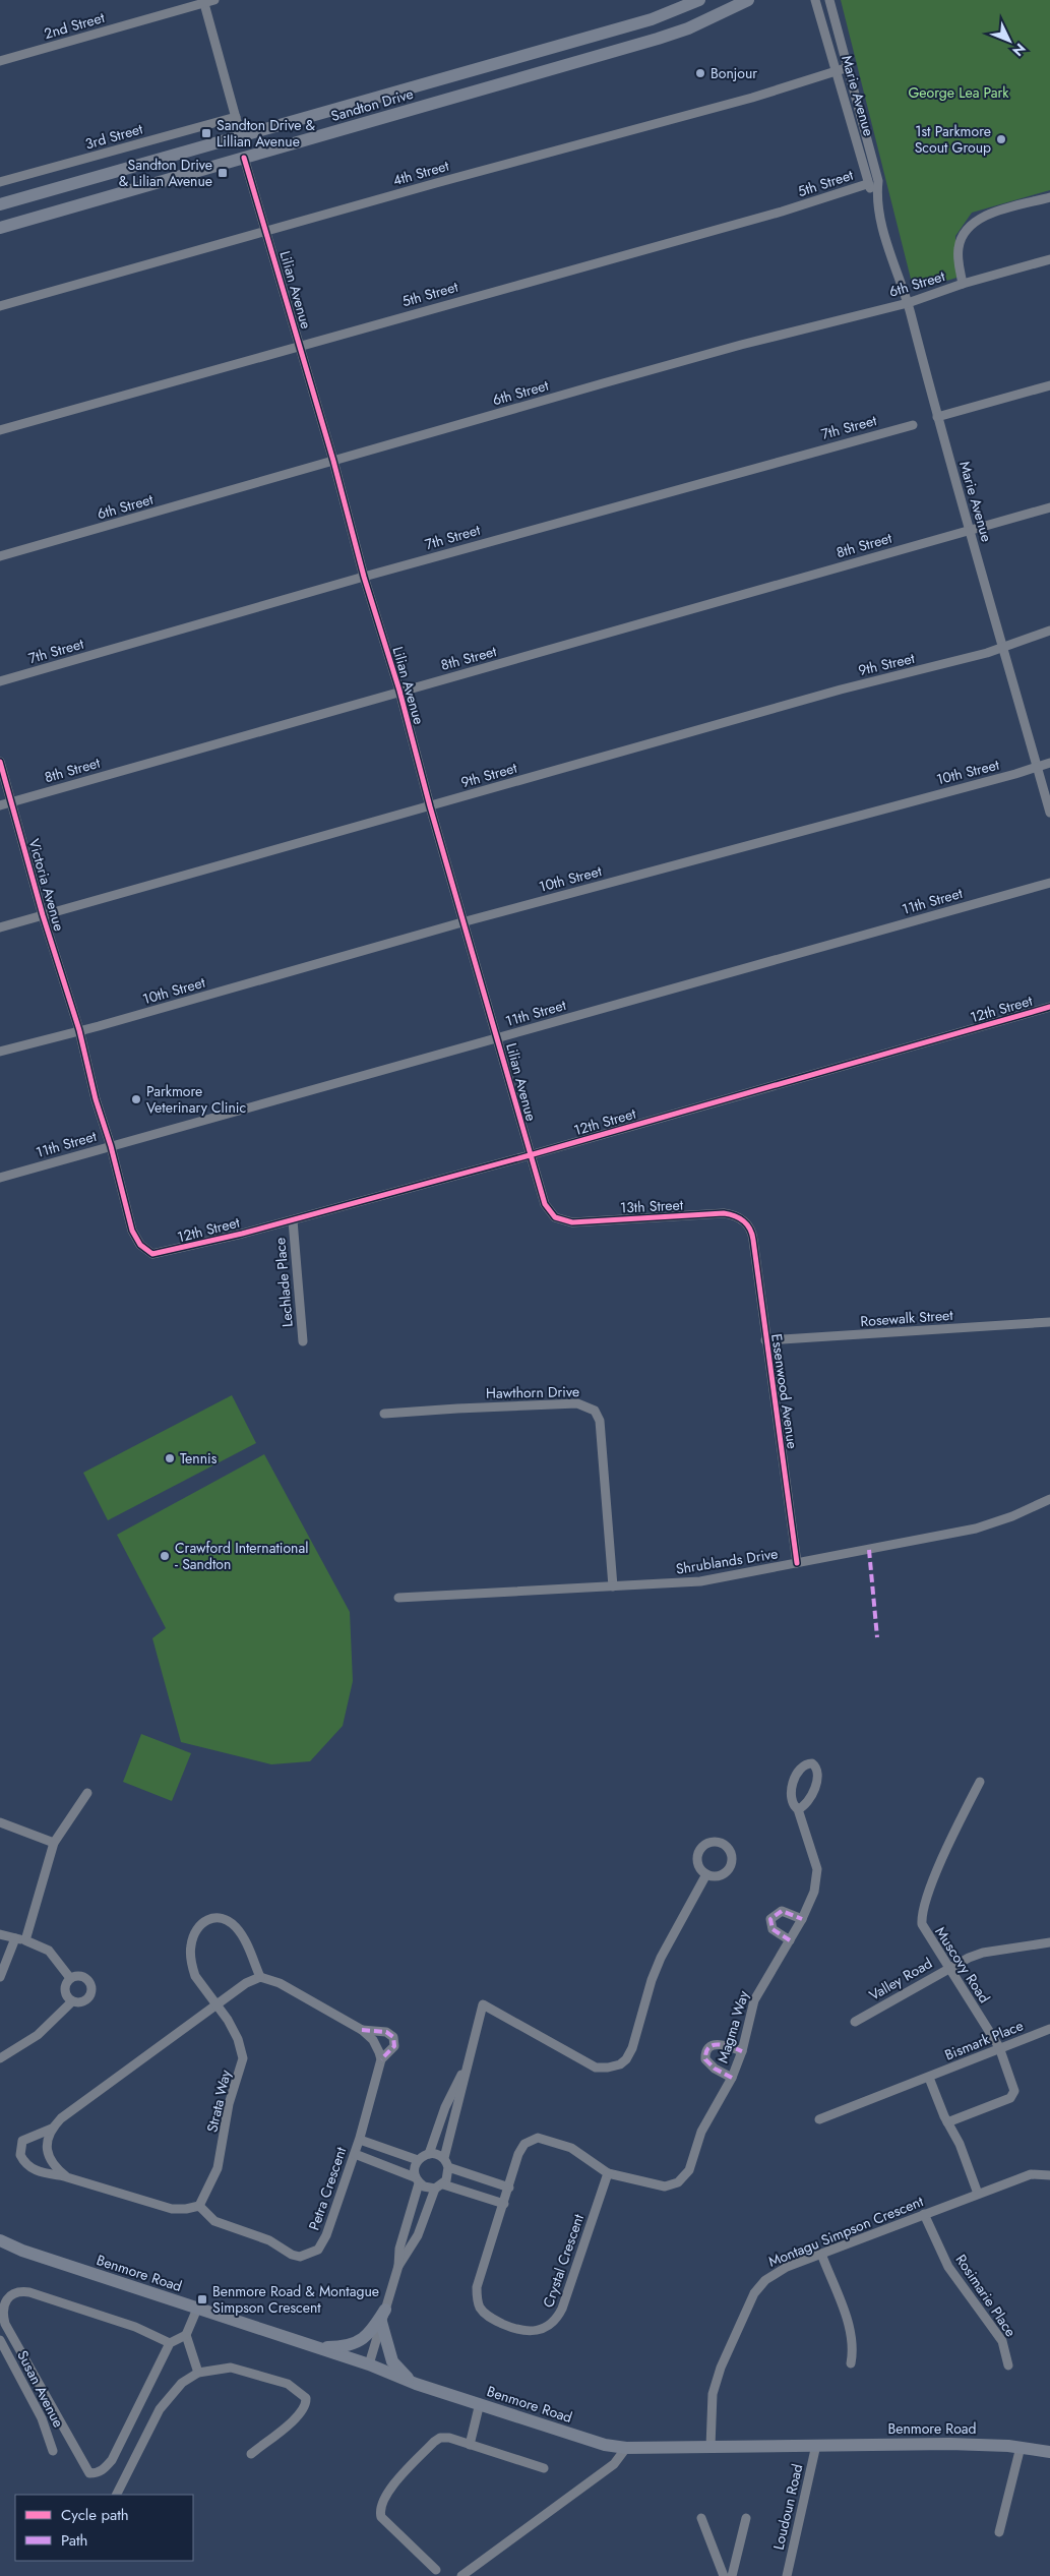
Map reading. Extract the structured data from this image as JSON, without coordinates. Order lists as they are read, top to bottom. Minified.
{"streets":{"main road":["Sandton Drive","Benmore Road"],"street":["2nd Street","Marie Avenue","3rd Street","4th Street","5th Street","6th Street","Lilian Avenue","7th Street","8th Street","9th Street","10th Street","Victoria Avenue","11th Street","12th Street","13th Street","Lechlade Place","Rosewalk Street","Essenwood Avenue","Hawthorn Drive","Shrublands Drive","Muscovy Road","Valley Road","Magma Way","Bismark Place","Strata Way","Petra Crescent","Montagu Simpson Crescent","Crystal Crescent","Rosimarie Place","Susan Avenue","Loudoun Road"]},"crossings":[["Marie Avenue","4th Street"],["Marie Avenue","5th Street"],["Marie Avenue","6th Street"],["Marie Avenue","8th Street"],["Marie Avenue","9th Street"],["Marie Avenue","10th Street"],["Sandton Drive","Lilian Avenue"],["4th Street","Lilian Avenue"],["5th Street","Lilian Avenue"],["6th Street","Lilian Avenue"],["Lilian Avenue","7th Street"],["Lilian Avenue","8th Street"],["Lilian Avenue","9th Street"],["Lilian Avenue","10th Street"],["Lilian Avenue","11th Street"],["Lilian Avenue","12th Street"],["Lilian Avenue","13th Street"],["8th Street","Victoria Avenue"],["9th Street","Victoria Avenue"],["10th Street","Victoria Avenue"],["11th Street","12th Street"],["12th Street","Lechlade Place"],["13th Street","Essenwood Avenue"],["Rosewalk Street","Essenwood Avenue"],["Essenwood Avenue","Shrublands Drive"],["Hawthorn Drive","Shrublands Drive"],["Muscovy Road","Valley Road"],["Muscovy Road","Bismark Place"],["Magma Way","Crystal Crescent"],["Strata Way","Petra Crescent"],["Montagu Simpson Crescent","Benmore Road"],["Montagu Simpson Crescent","Rosimarie Place"],["Benmore Road","Loudoun Road"]],"parks":["George Lea Park"],"places":{"other":["Bonjour","1st Parkmore Scout Group","Parkmore Veterinary Clinic","Tennis","Crawford International - Sandton"],"transit":["Sandton Drive & Lillian Avenue","Sandton Drive & Lilian Avenue","Benmore Road & Montague Simpson Crescent"]},"legend":["Cycle path","Path"],"north":"bottom right"}
